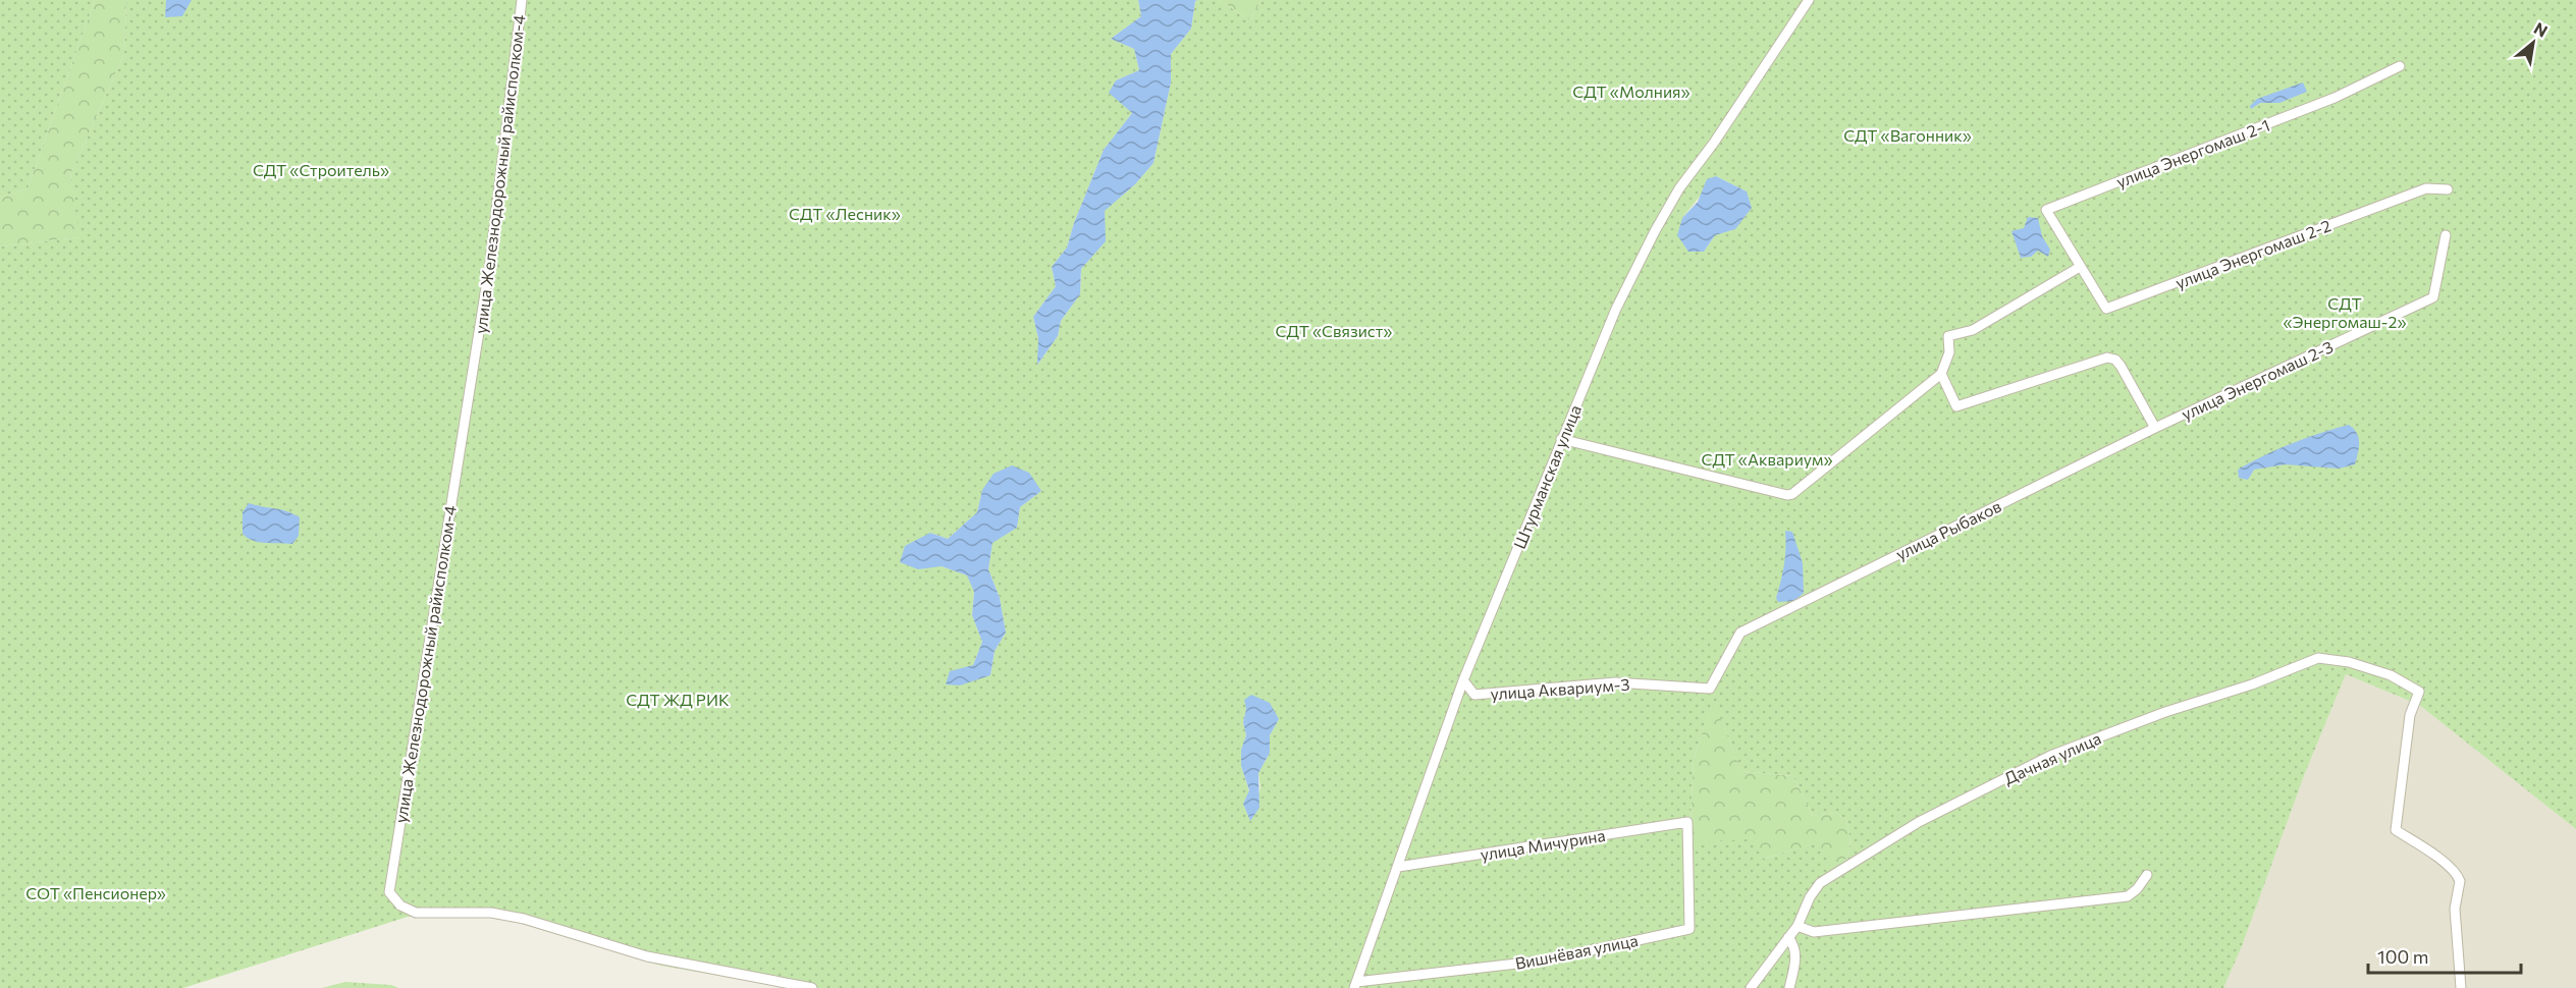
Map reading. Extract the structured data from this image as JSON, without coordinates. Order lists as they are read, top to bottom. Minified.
{"streets":{"street":["улица Энергомаш 2-1","улица Железнодорожный райисполком-4","улица Энергомаш 2-2","улица Энергомаш 2-3","Штурманская улица","улица Рыбаков","улица Аквариум-3","Дачная улица","улица Мичурина","Вишнёвая улица"]},"crossings":[["улица Энергомаш 2-1","улица Энергомаш 2-2"],["улица Энергомаш 2-3","улица Рыбаков"],["Штурманская улица","улица Аквариум-3"],["Штурманская улица","улица Мичурина"],["Штурманская улица","Вишнёвая улица"],["улица Рыбаков","улица Аквариум-3"],["улица Мичурина","Вишнёвая улица"]],"parks":["СДТ «Молния»","СДТ «Вагонник»","СДТ «Строитель»","СДТ «Лесник»","СДТ «Энергомаш-2»","СДТ «Связист»","СДТ «Аквариум»","СДТ ЖД РИК","СОТ «Пенсионер»"],"scale_bar":"100 m","north":"top right"}
